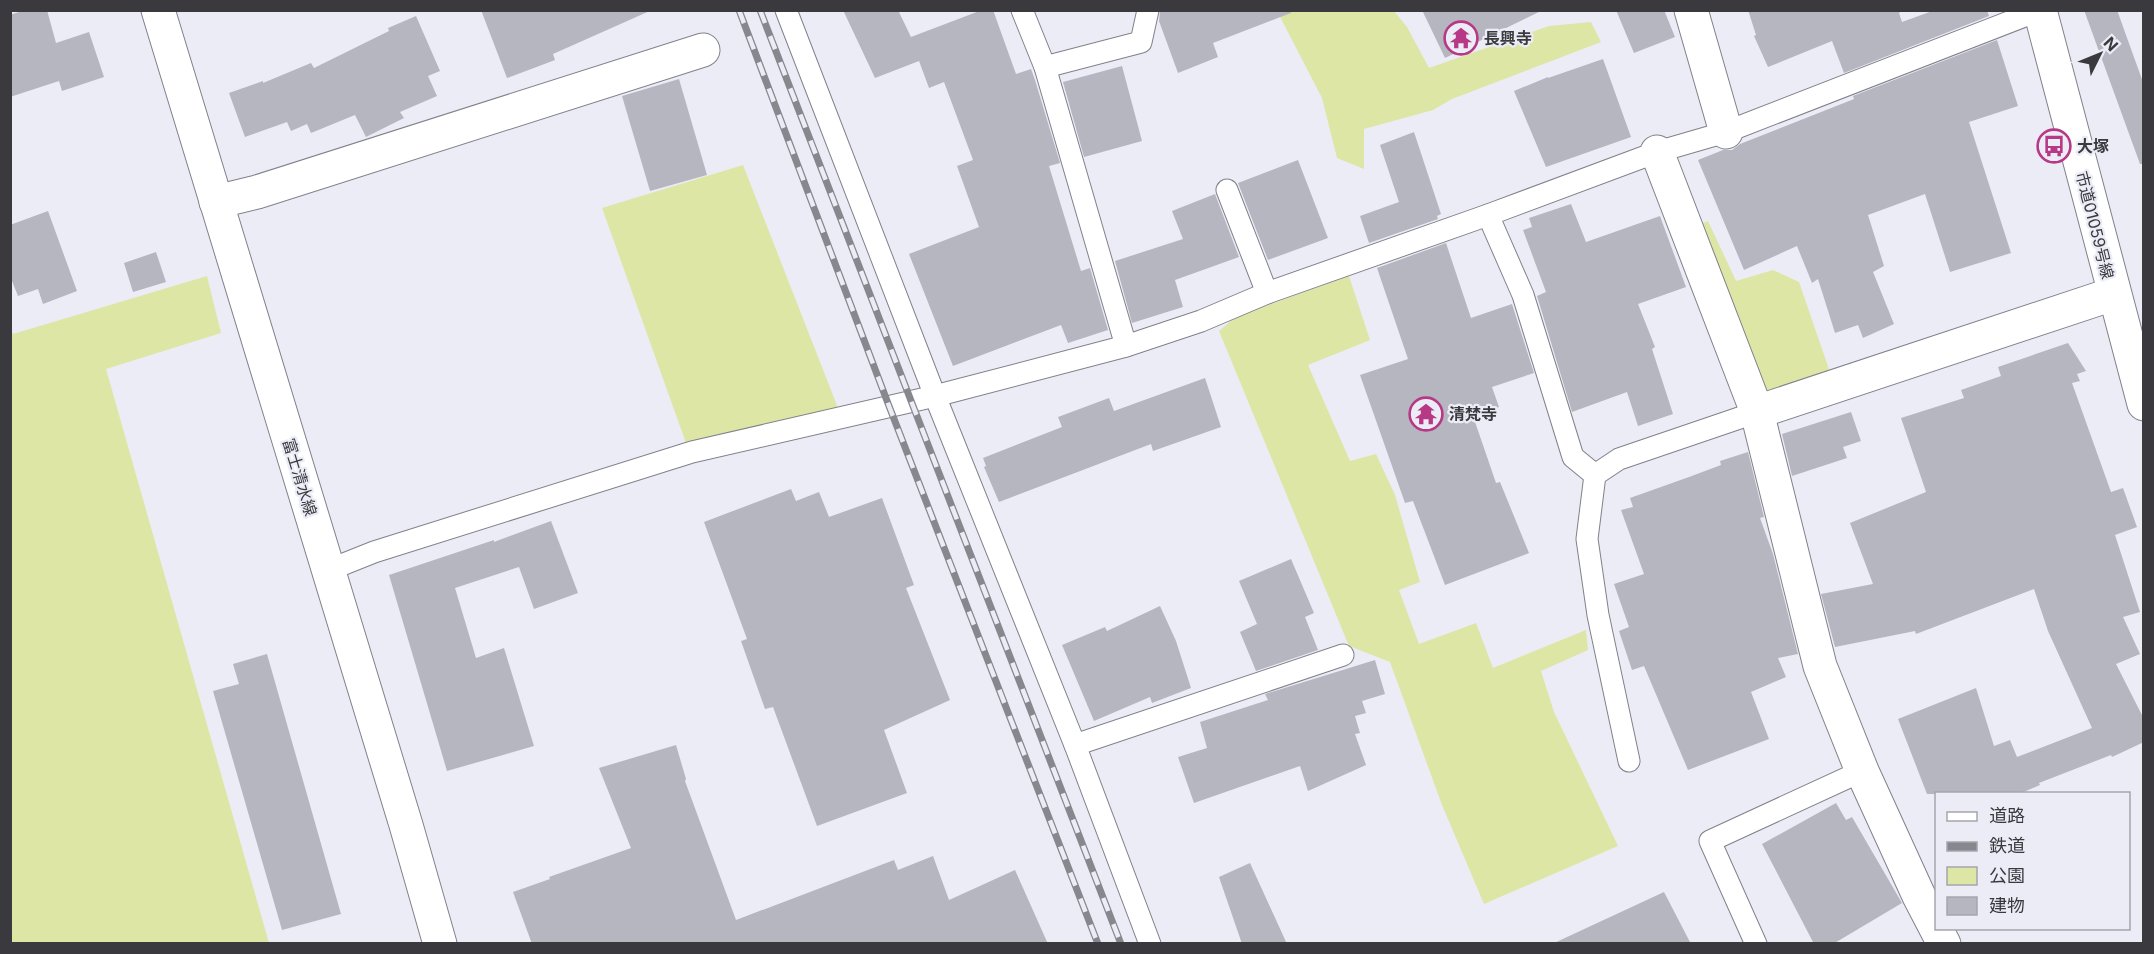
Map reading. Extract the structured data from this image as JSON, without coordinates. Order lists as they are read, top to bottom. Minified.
{"streets":{"street":["市道01059号線","富士清水線"]},"places":{"temple":["長興寺","清梵寺"],"bus stop":["大塚"]},"legend":["道路","鉄道","公園","建物"],"north":"top right"}
